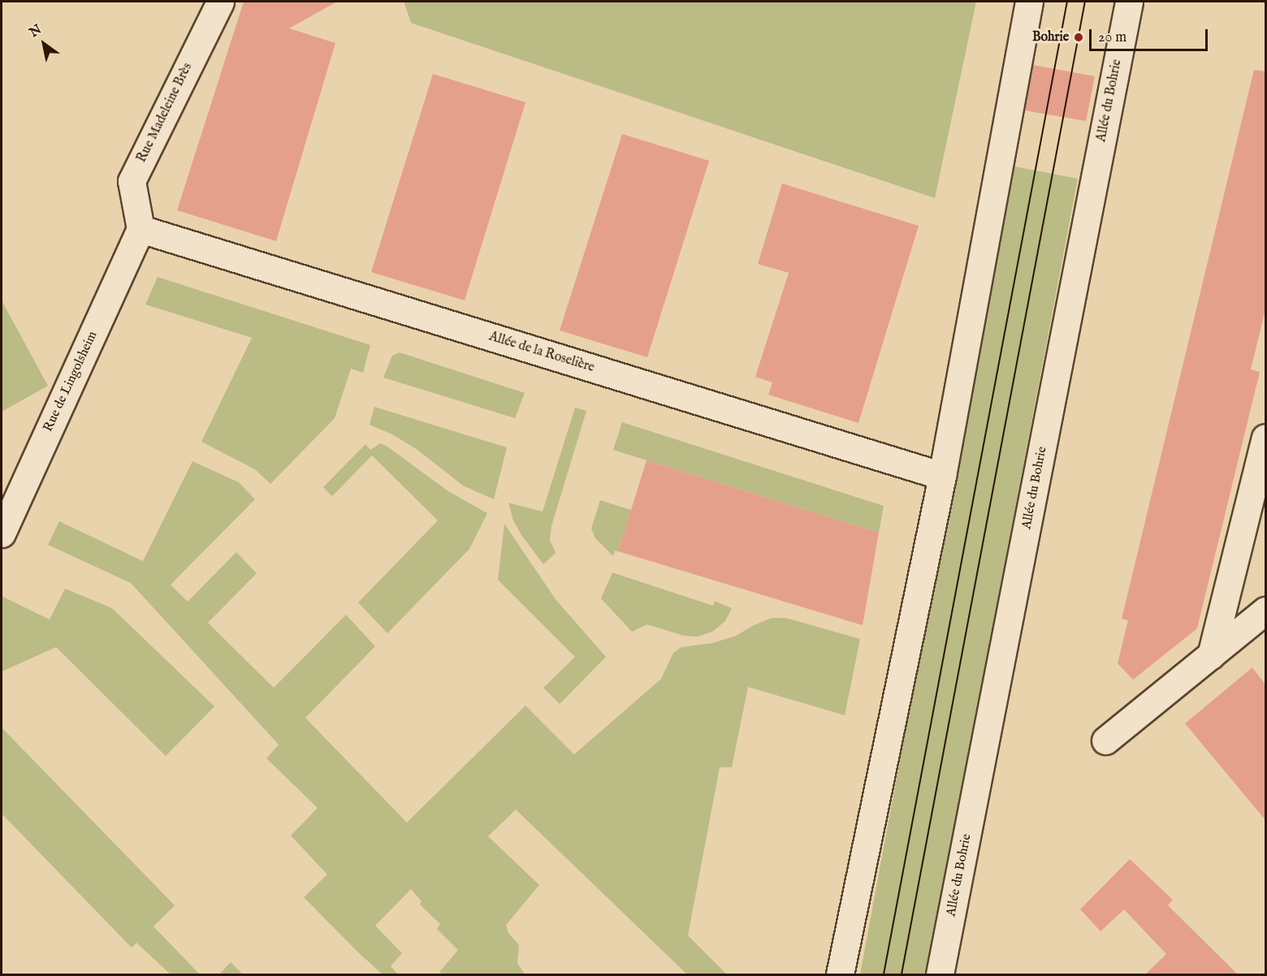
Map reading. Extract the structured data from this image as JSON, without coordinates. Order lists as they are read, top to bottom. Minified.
{"streets":{"main road":["Allée du Bohrie","Rue Madeleine Brès","Allée de la Roselière","Rue de Lingolsheim"]},"crossings":[["Rue Madeleine Brès","Allée de la Roselière"],["Rue Madeleine Brès","Rue de Lingolsheim"],["Allée de la Roselière","Rue de Lingolsheim"]],"places":["Bohrie"],"scale_bar":"20 m","north":"top left"}
